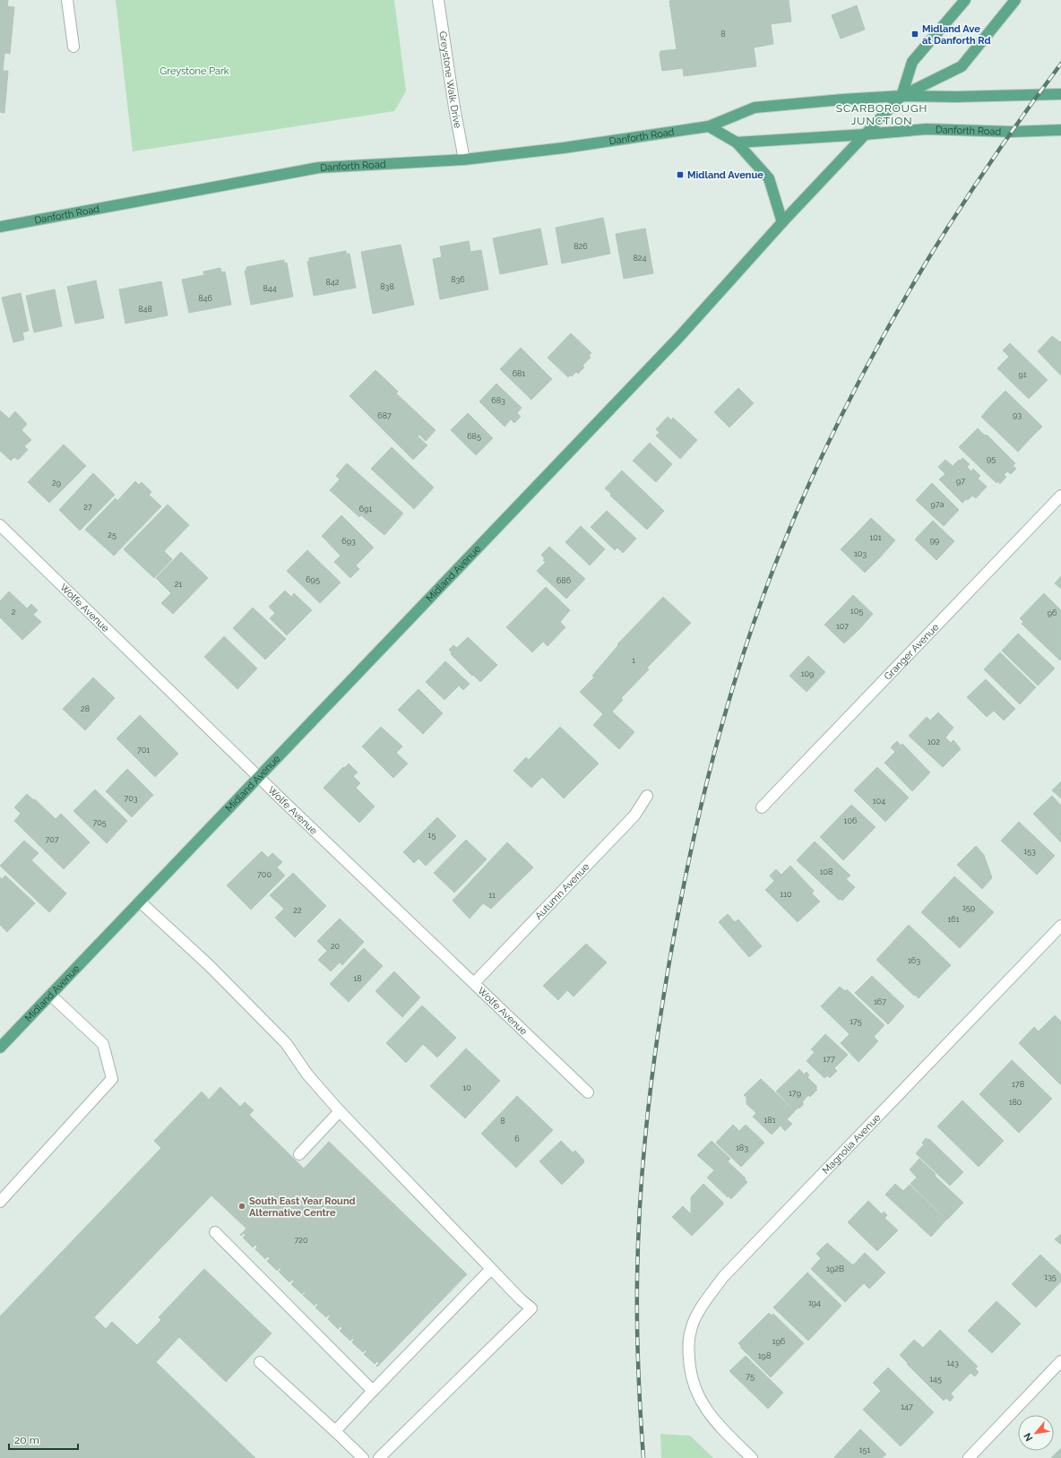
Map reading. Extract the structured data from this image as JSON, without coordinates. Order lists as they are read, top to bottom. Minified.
{"streets":{"main road":["Danforth Road","Midland Avenue"],"street":["Greystone Walk Drive","Wolfe Avenue","Granger Avenue","Autumn Avenue","Magnolia Avenue"]},"crossings":[["Greystone Walk Drive","Danforth Road"],["Danforth Road","Midland Avenue"],["Midland Avenue","Wolfe Avenue"],["Wolfe Avenue","Autumn Avenue"]],"districts":["SCARBOROUGH JUNCTION"],"parks":["Greystone Park"],"places":{"transit":["Midland Ave at Danforth Rd","Midland Avenue"],"other":["South East Year Round Alternative Centre"]},"house_numbers":["8","826","824","836","842","838","844","846","848","681","91","683","93","687","685","95","97","29","97a","27","691","25","101","99","693","103","695","686","21","105","2","96","107","1","109","28","102","701","703","104","106","705","15","707","153","108","700","110","11","159","22","161","20","163","18","167","175","177","178","10","179","180","181","8","6","183","720","192B","135","194","196","198","143","75","145","147","151"],"scale_bar":"20 m","north":"bottom left"}
